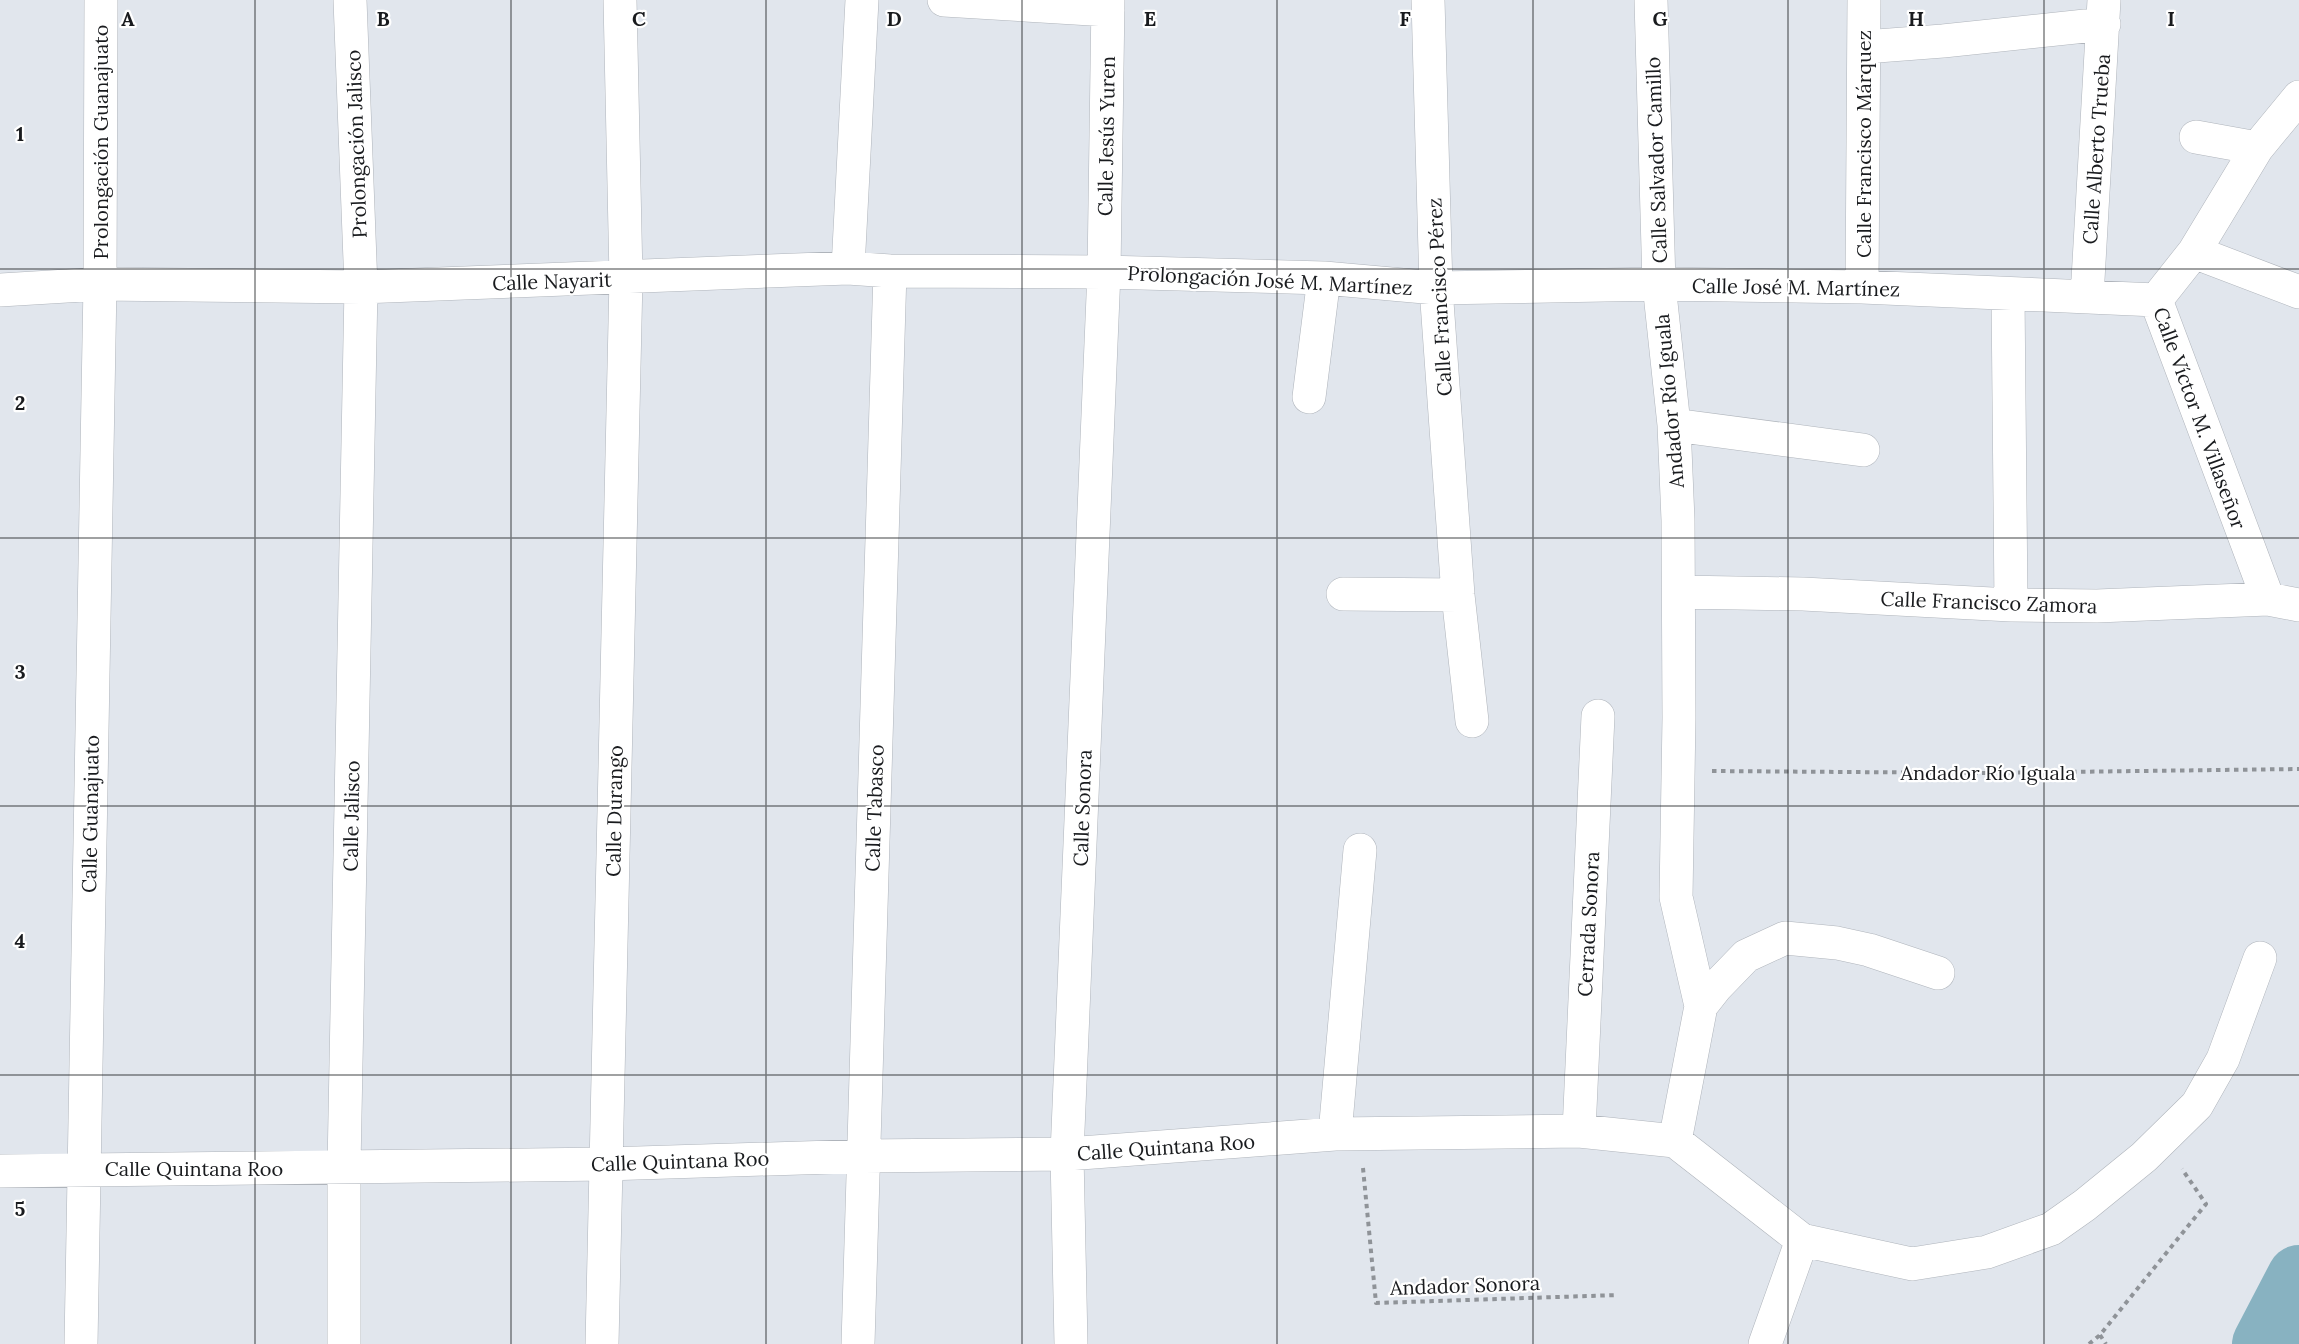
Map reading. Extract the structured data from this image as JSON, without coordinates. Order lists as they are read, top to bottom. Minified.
{"streets":{"street":["Calle Jesús Yuren","Prolongación Guanajuato","Prolongación Jalisco","Calle Francisco Márquez","Calle Alberto Trueba","Calle Salvador Camillo","Prolongación José M. Martínez","Calle Nayarit","Calle José M. Martínez","Calle Francisco Pérez","Andador Río Iguala","Calle Víctor M. Villaseñor","Calle Francisco Zamora","Calle Tabasco","Calle Sonora","Calle Durango","Calle Guanajuato","Calle Jalisco","Cerrada Sonora","Calle Quintana Roo"],"path":["Andador Sonora"]},"crossings":[["Calle Jesús Yuren","Prolongación José M. Martínez"],["Calle Jesús Yuren","Calle Nayarit"],["Calle Jesús Yuren","Calle Sonora"],["Prolongación Guanajuato","Calle Nayarit"],["Prolongación Guanajuato","Calle Guanajuato"],["Prolongación Jalisco","Calle Nayarit"],["Prolongación Jalisco","Calle Jalisco"],["Calle Francisco Márquez","Calle José M. Martínez"],["Calle Alberto Trueba","Calle José M. Martínez"],["Calle Salvador Camillo","Calle José M. Martínez"],["Calle Salvador Camillo","Andador Río Iguala"],["Prolongación José M. Martínez","Calle Nayarit"],["Prolongación José M. Martínez","Calle José M. Martínez"],["Prolongación José M. Martínez","Calle Francisco Pérez"],["Prolongación José M. Martínez","Calle Sonora"],["Calle Nayarit","Calle Tabasco"],["Calle Nayarit","Calle Sonora"],["Calle Nayarit","Calle Durango"],["Calle Nayarit","Calle Guanajuato"],["Calle Nayarit","Calle Jalisco"],["Calle José M. Martínez","Calle Francisco Pérez"],["Calle José M. Martínez","Andador Río Iguala"],["Calle José M. Martínez","Calle Víctor M. Villaseñor"],["Andador Río Iguala","Calle Francisco Zamora"],["Andador Río Iguala","Calle Quintana Roo"],["Calle Víctor M. Villaseñor","Calle Francisco Zamora"],["Calle Tabasco","Calle Quintana Roo"],["Calle Sonora","Calle Quintana Roo"],["Calle Durango","Calle Quintana Roo"],["Calle Guanajuato","Calle Quintana Roo"],["Calle Jalisco","Calle Quintana Roo"],["Cerrada Sonora","Calle Quintana Roo"],["Calle Quintana Roo","Andador Sonora"]],"grid":{"columns":["A","B","C","D","E","F","G","H","I"],"rows":["1","2","3","4","5"]}}
